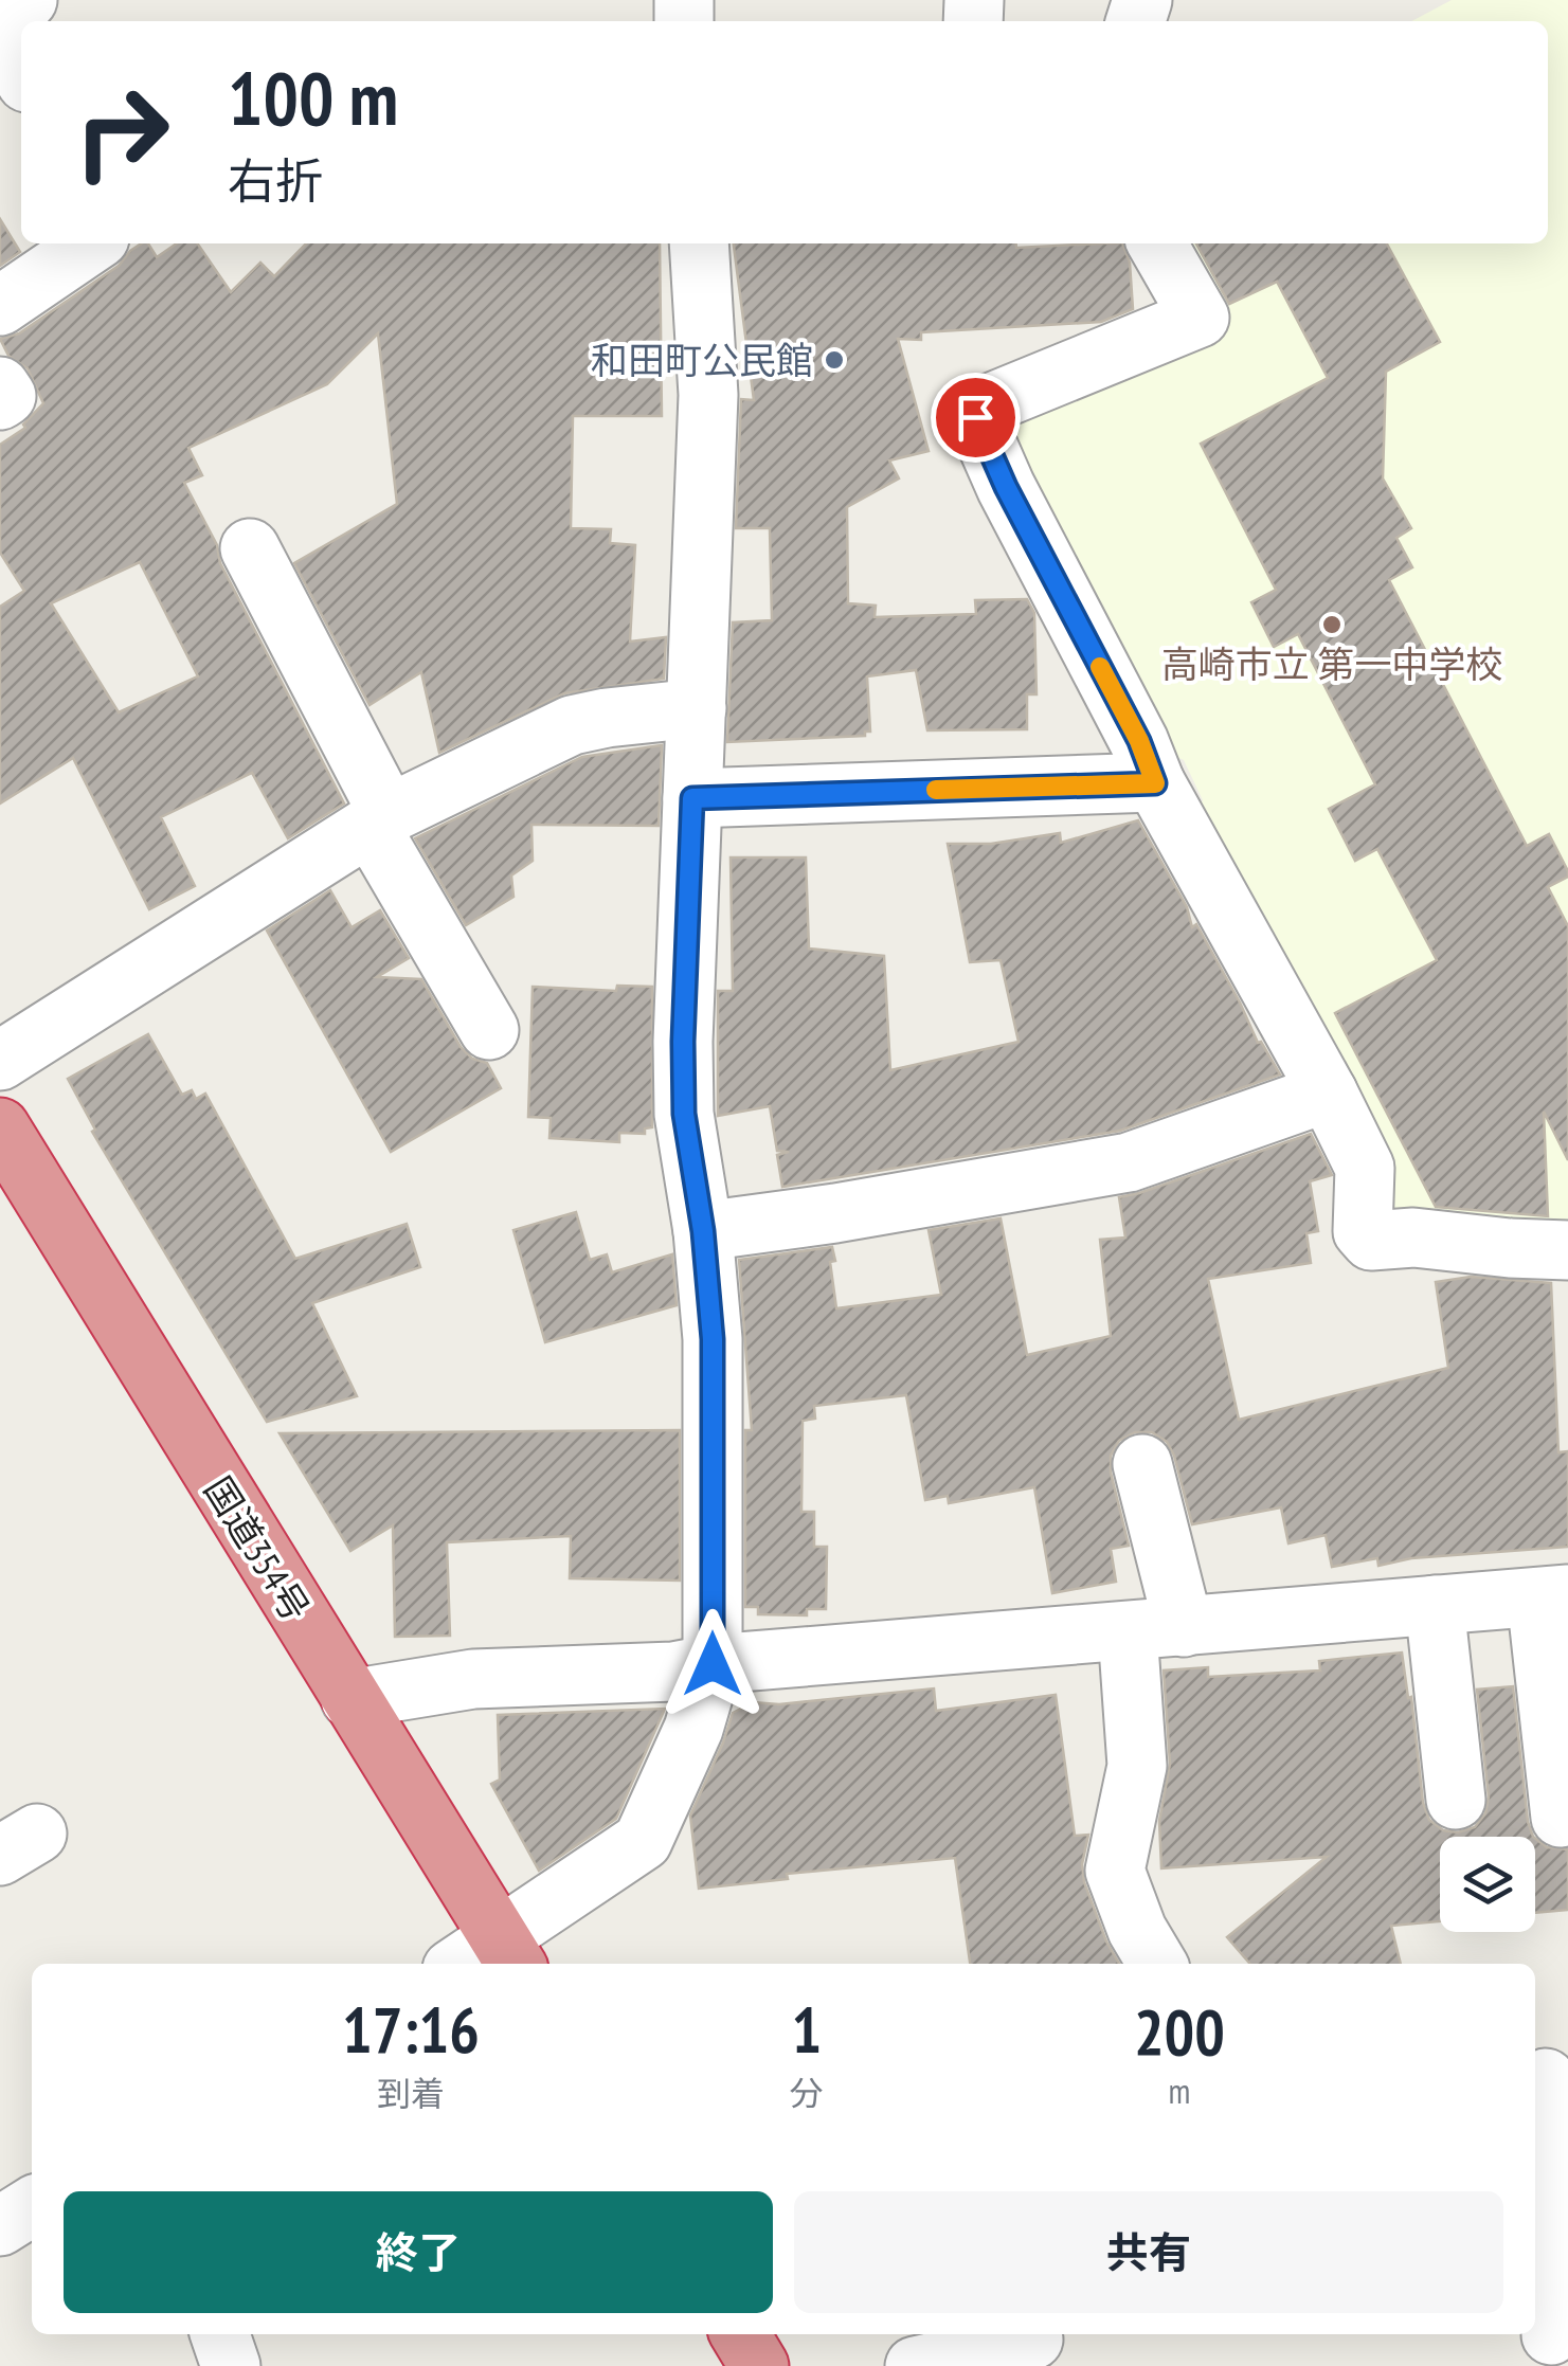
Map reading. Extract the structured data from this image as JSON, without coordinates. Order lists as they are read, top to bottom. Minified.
{"streets":{"highway":["国道354号"]},"places":["和田町公民館","高崎市立 第一中学校"],"page":{"turn":["100 m","右折"],"eta":["17:16","到着","1","分","200","m"],"buttons":["終了","共有"]}}
